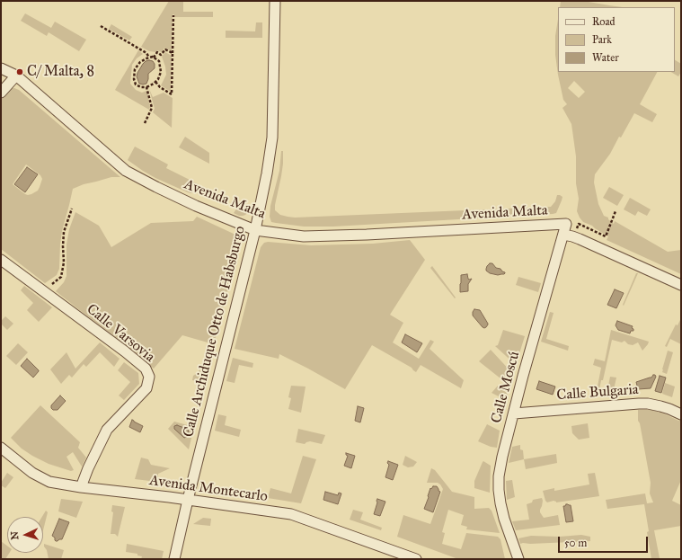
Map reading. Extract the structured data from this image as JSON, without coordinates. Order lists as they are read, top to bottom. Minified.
{"streets":{"street":["Avenida Malta","Calle Archiduque Otto de Habsburgo","Calle Varsovia","Calle Moscú","Calle Bulgaria","Avenida Montecarlo"]},"crossings":[["Avenida Malta","Calle Archiduque Otto de Habsburgo"],["Avenida Malta","Calle Moscú"],["Calle Archiduque Otto de Habsburgo","Avenida Montecarlo"],["Calle Varsovia","Avenida Montecarlo"],["Calle Moscú","Calle Bulgaria"]],"places":["C/ Malta, 8"],"legend":["Road","Park","Water"],"scale_bar":"50 m","north":"left"}
